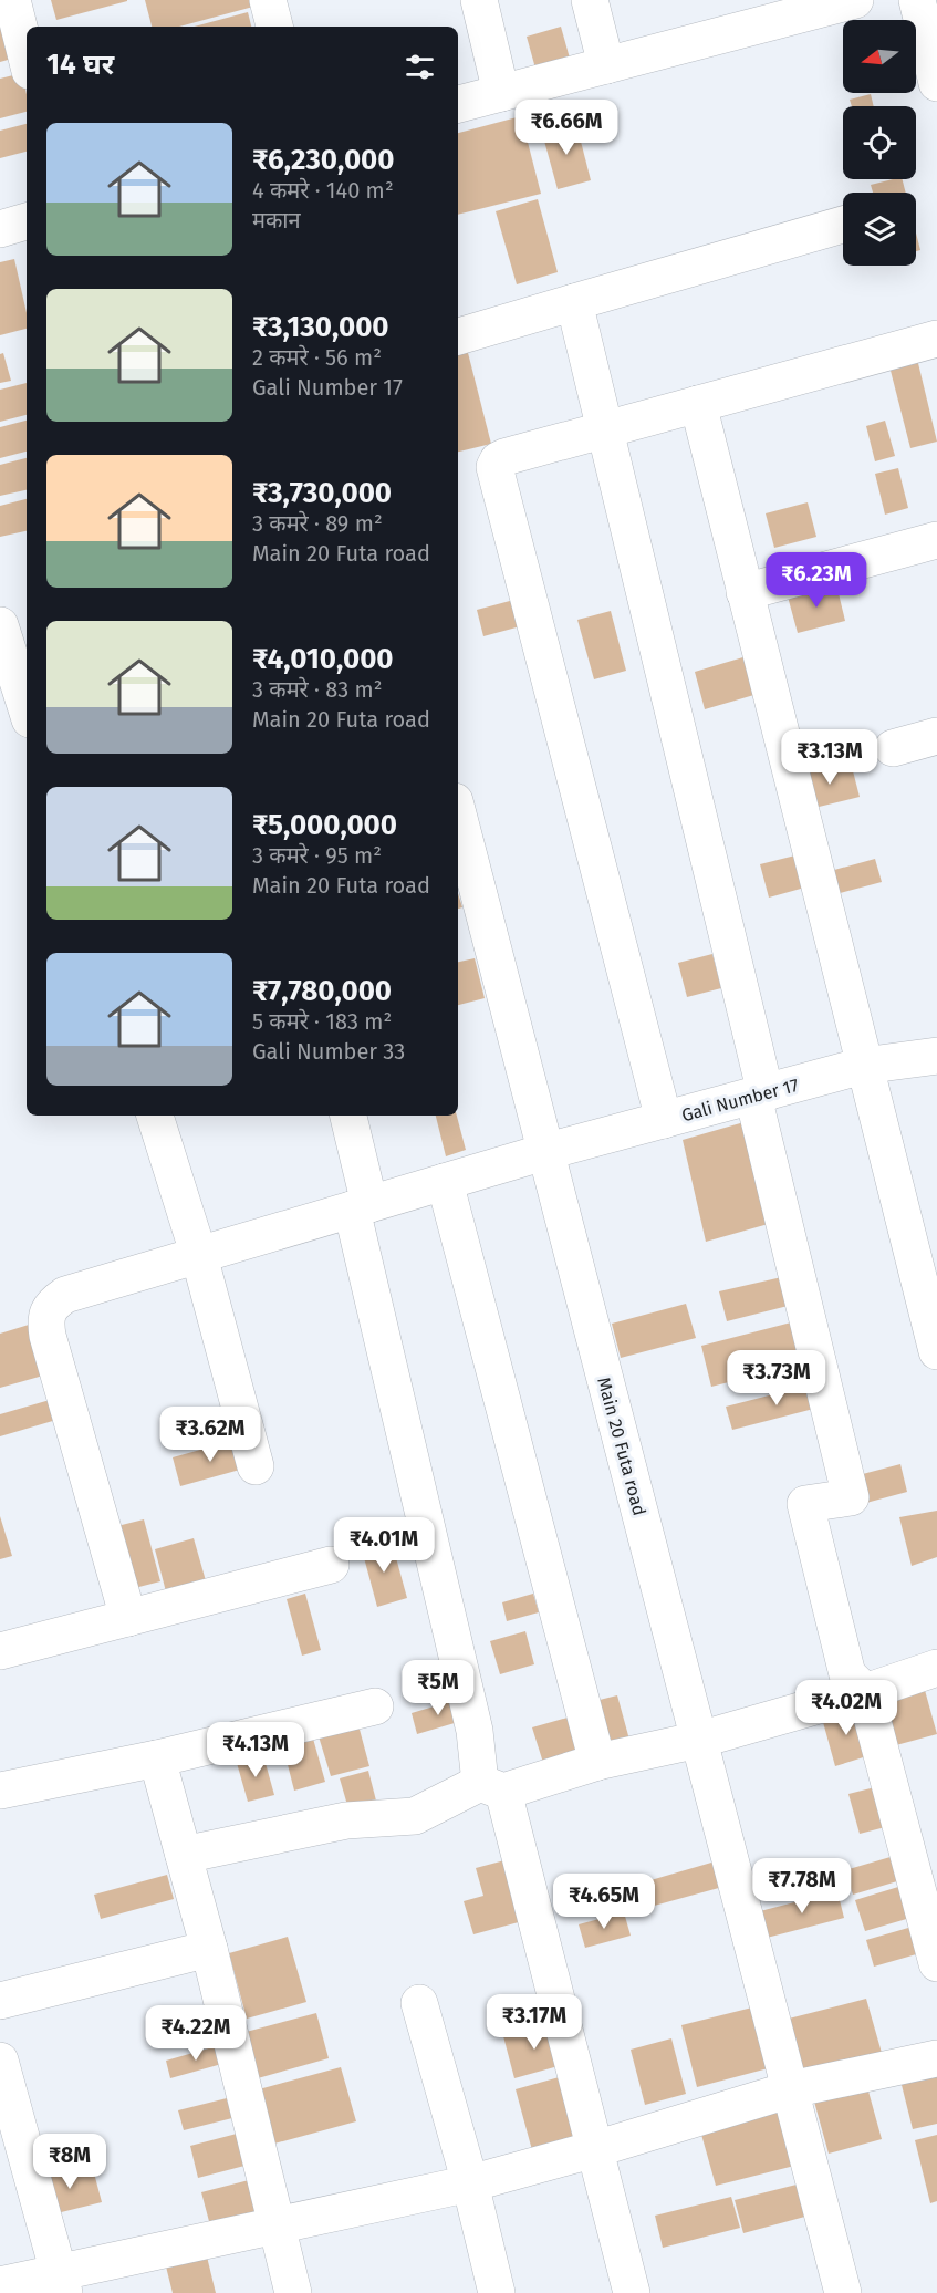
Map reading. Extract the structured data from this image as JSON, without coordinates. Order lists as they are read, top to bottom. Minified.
{"streets":{"street":["Gali Number 17","Main 20 Futa road"]},"crossings":[["Gali Number 17","Main 20 Futa road"]],"north":"left","page":{"heading":"14 घर","price":["₹6.66M","₹6.23M","₹3.13M","₹3.73M","₹3.62M","₹4.01M","₹5M","₹4.02M","₹4.13M","₹7.78M","₹4.65M","₹3.17M","₹4.22M","₹8M"],"list":[{"name":"₹6,230,000","note":"4 कमरे · 140 m² · मकान"},{"name":"₹3,130,000","note":"2 कमरे · 56 m² · Gali Number 17"},{"name":"₹3,730,000","note":"3 कमरे · 89 m² · Main 20 Futa road"},{"name":"₹4,010,000","note":"3 कमरे · 83 m² · Main 20 Futa road"},{"name":"₹5,000,000","note":"3 कमरे · 95 m² · Main 20 Futa road"},{"name":"₹7,780,000","note":"5 कमरे · 183 m² · Gali Number 33"}]}}
